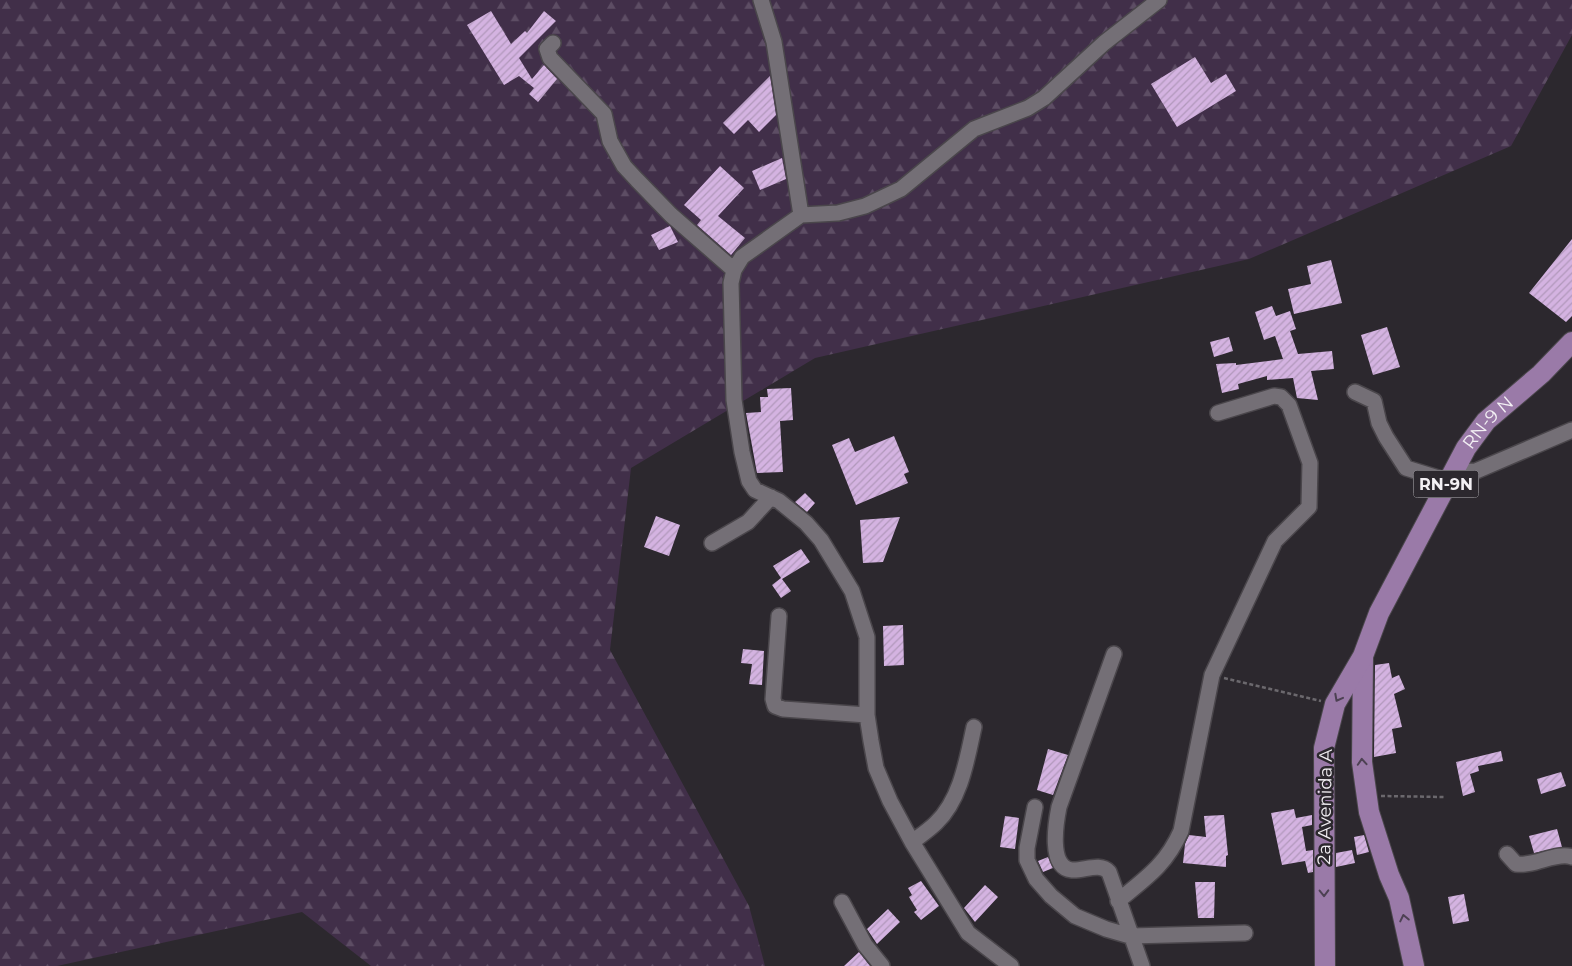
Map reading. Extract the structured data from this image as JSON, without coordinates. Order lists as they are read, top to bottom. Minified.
{"streets":{"main road":["RN-9 N","RN-9N","2a Avenida A"]},"crossings":[["RN-9 N","RN-9N"],["RN-9 N","2a Avenida A"],["RN-9N","2a Avenida A"]]}
